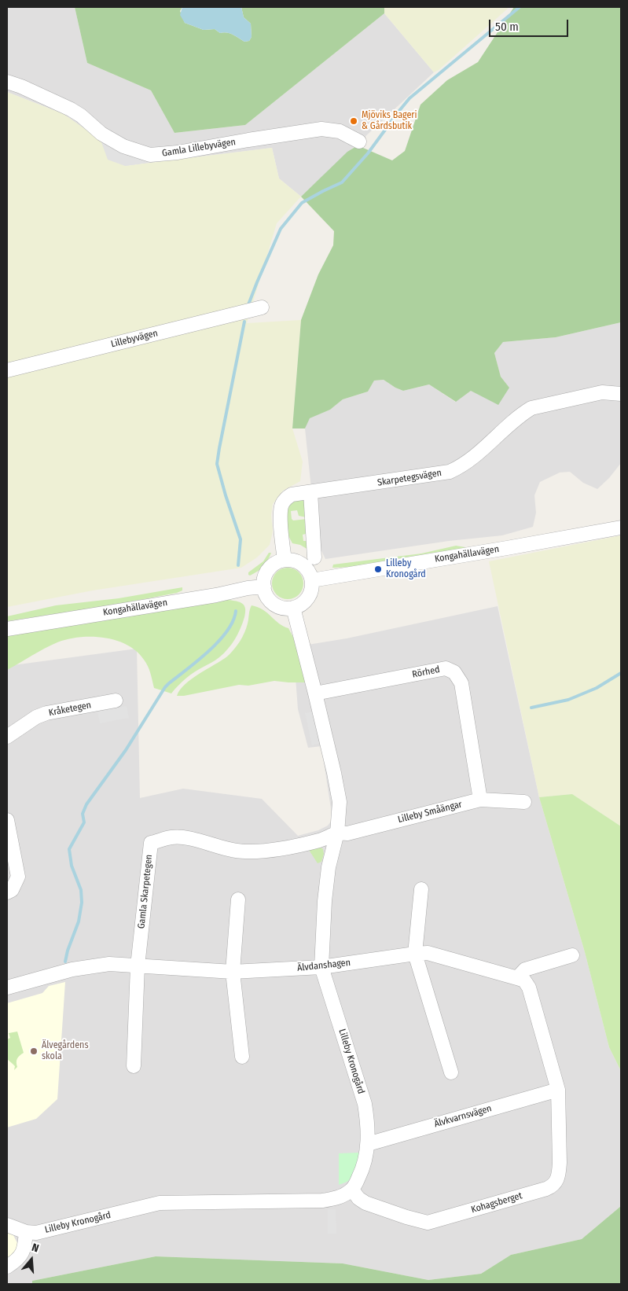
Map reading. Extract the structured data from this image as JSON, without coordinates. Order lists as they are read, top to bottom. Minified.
{"streets":{"street":["Gamla Lillebyvägen","Lillebyvägen","Skarpetegsvägen","Kongahällavägen","Rörhed","Kråketegen","Lilleby Småängar","Gamla Skarpetegen","Älvdanshagen","Lilleby Kronogård","Älvkvarnsvägen","Kohagsberget"]},"crossings":[["Skarpetegsvägen","Kongahällavägen"],["Skarpetegsvägen","Lilleby Kronogård"],["Kongahällavägen","Lilleby Kronogård"],["Rörhed","Lilleby Småängar"],["Rörhed","Lilleby Kronogård"],["Lilleby Småängar","Gamla Skarpetegen"],["Lilleby Småängar","Lilleby Kronogård"],["Gamla Skarpetegen","Älvdanshagen"],["Gamla Skarpetegen","Lilleby Kronogård"],["Älvdanshagen","Lilleby Kronogård"],["Älvdanshagen","Älvkvarnsvägen"],["Älvdanshagen","Kohagsberget"],["Lilleby Kronogård","Älvkvarnsvägen"],["Lilleby Kronogård","Kohagsberget"],["Älvkvarnsvägen","Kohagsberget"]],"places":["Mjöviks Bageri & Gårdsbutik","Lilleby Kronogård","Älvegårdens skola"],"scale_bar":"50 m","north":"top"}
